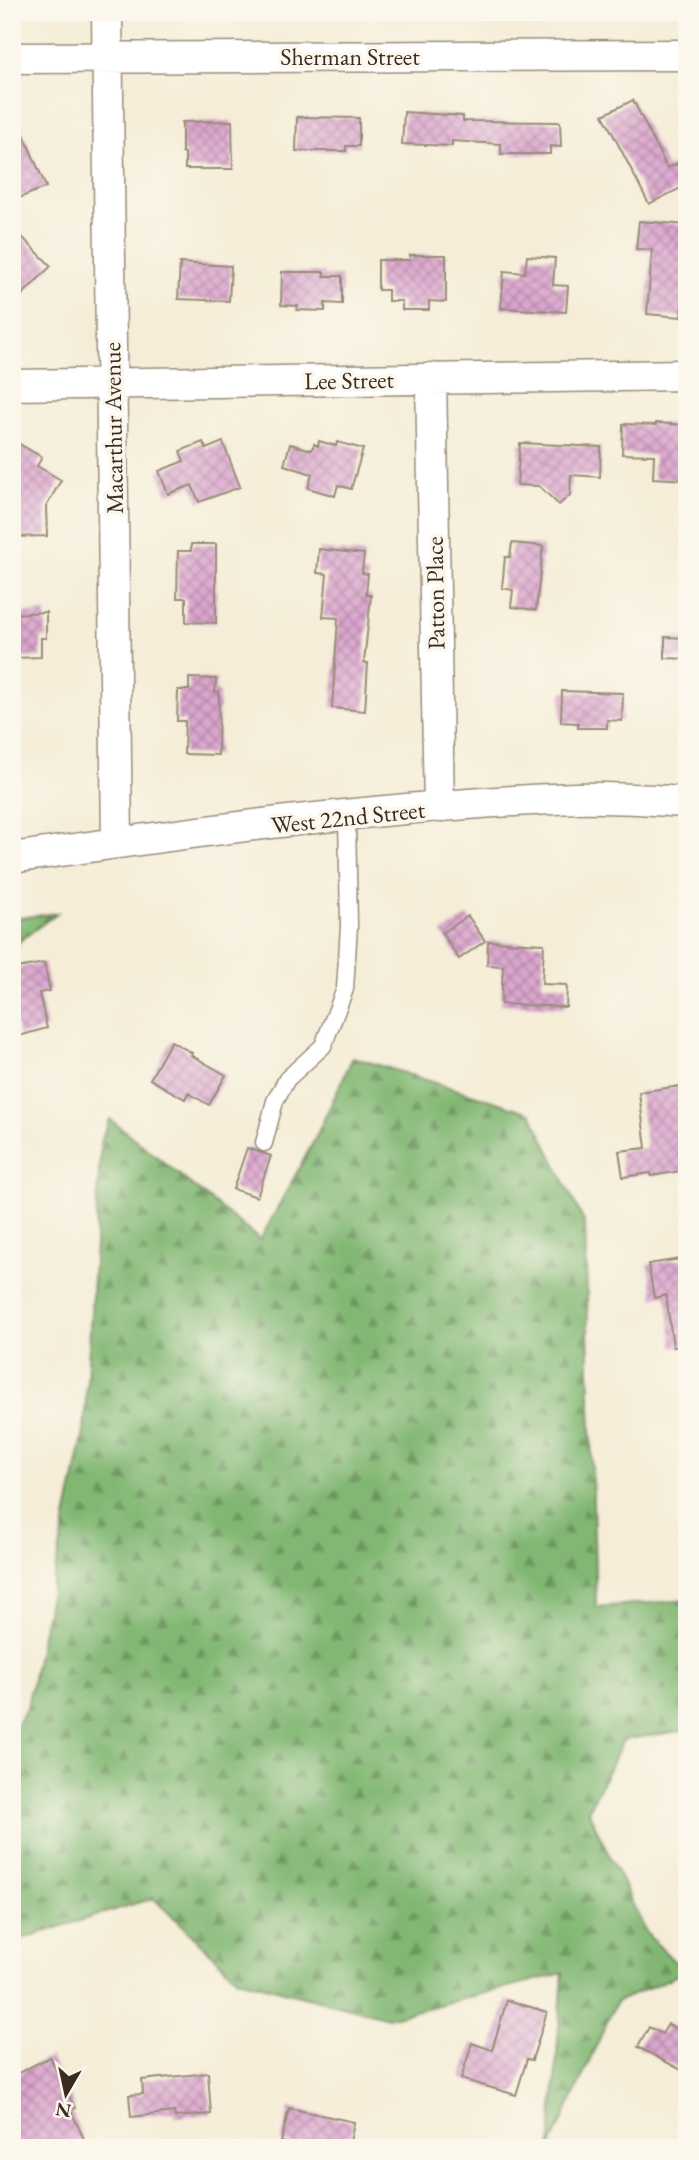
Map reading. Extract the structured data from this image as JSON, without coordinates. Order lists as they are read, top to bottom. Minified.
{"streets":{"street":["Sherman Street","Lee Street","Macarthur Avenue","Patton Place","West 22nd Street"]},"crossings":[["Sherman Street","Macarthur Avenue"],["Lee Street","Macarthur Avenue"],["Lee Street","Patton Place"],["Macarthur Avenue","West 22nd Street"],["Patton Place","West 22nd Street"]],"north":"bottom"}
